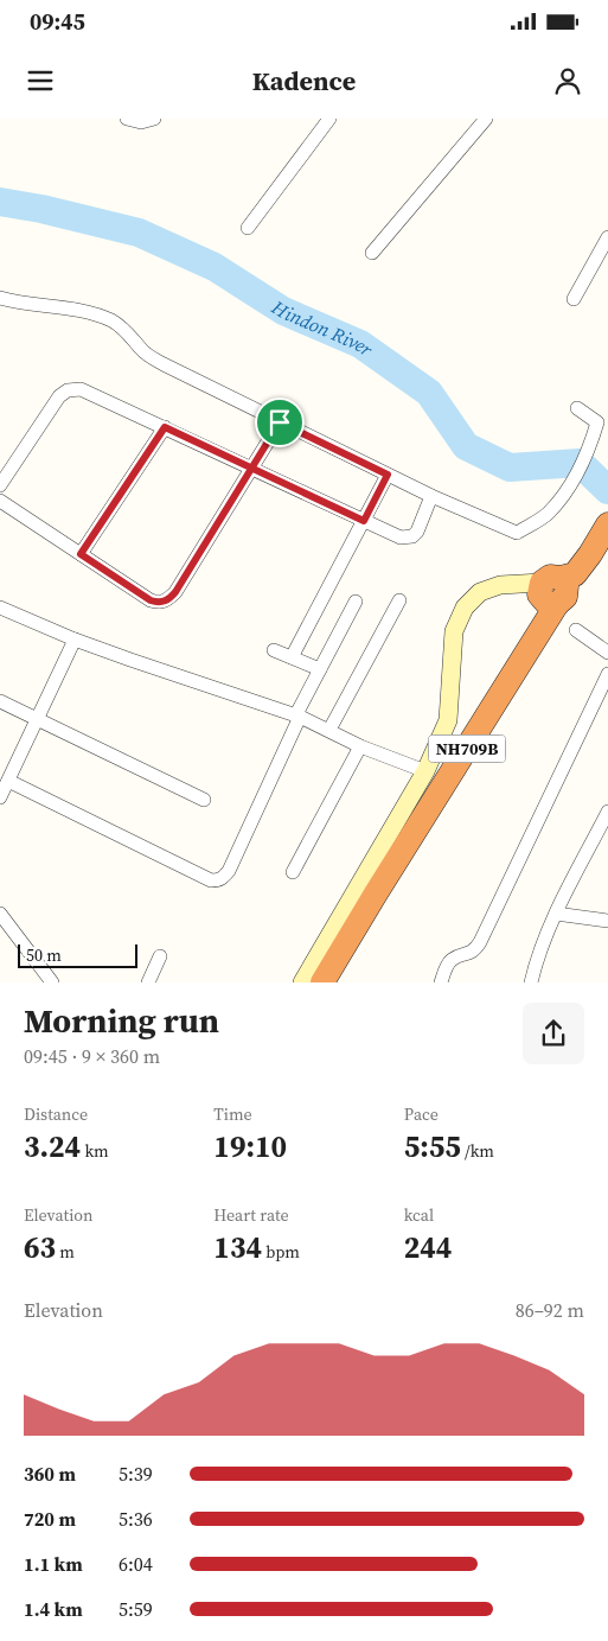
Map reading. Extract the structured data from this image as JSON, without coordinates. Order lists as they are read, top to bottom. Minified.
{"streets":{"highway":["NH709B"]},"water":["Hindon River"],"scale_bar":"50 m","page":{"status":"09:45","header":"Kadence","scale":"50 m","heading":["Morning run","09:45 · 9 × 360 m"],"stats":[["Distance","3.24 km"],["Time","19:10"],["Pace","5:55 /km"],["Elevation","63 m"],["Heart rate","134 bpm"],["kcal","244"]],"chart":["Elevation","86–92 m"],"list":[{"name":"360 m","note":"5:39"},{"name":"720 m","note":"5:36"},{"name":"1.1 km","note":"6:04"},{"name":"1.4 km","note":"5:59"}]}}
